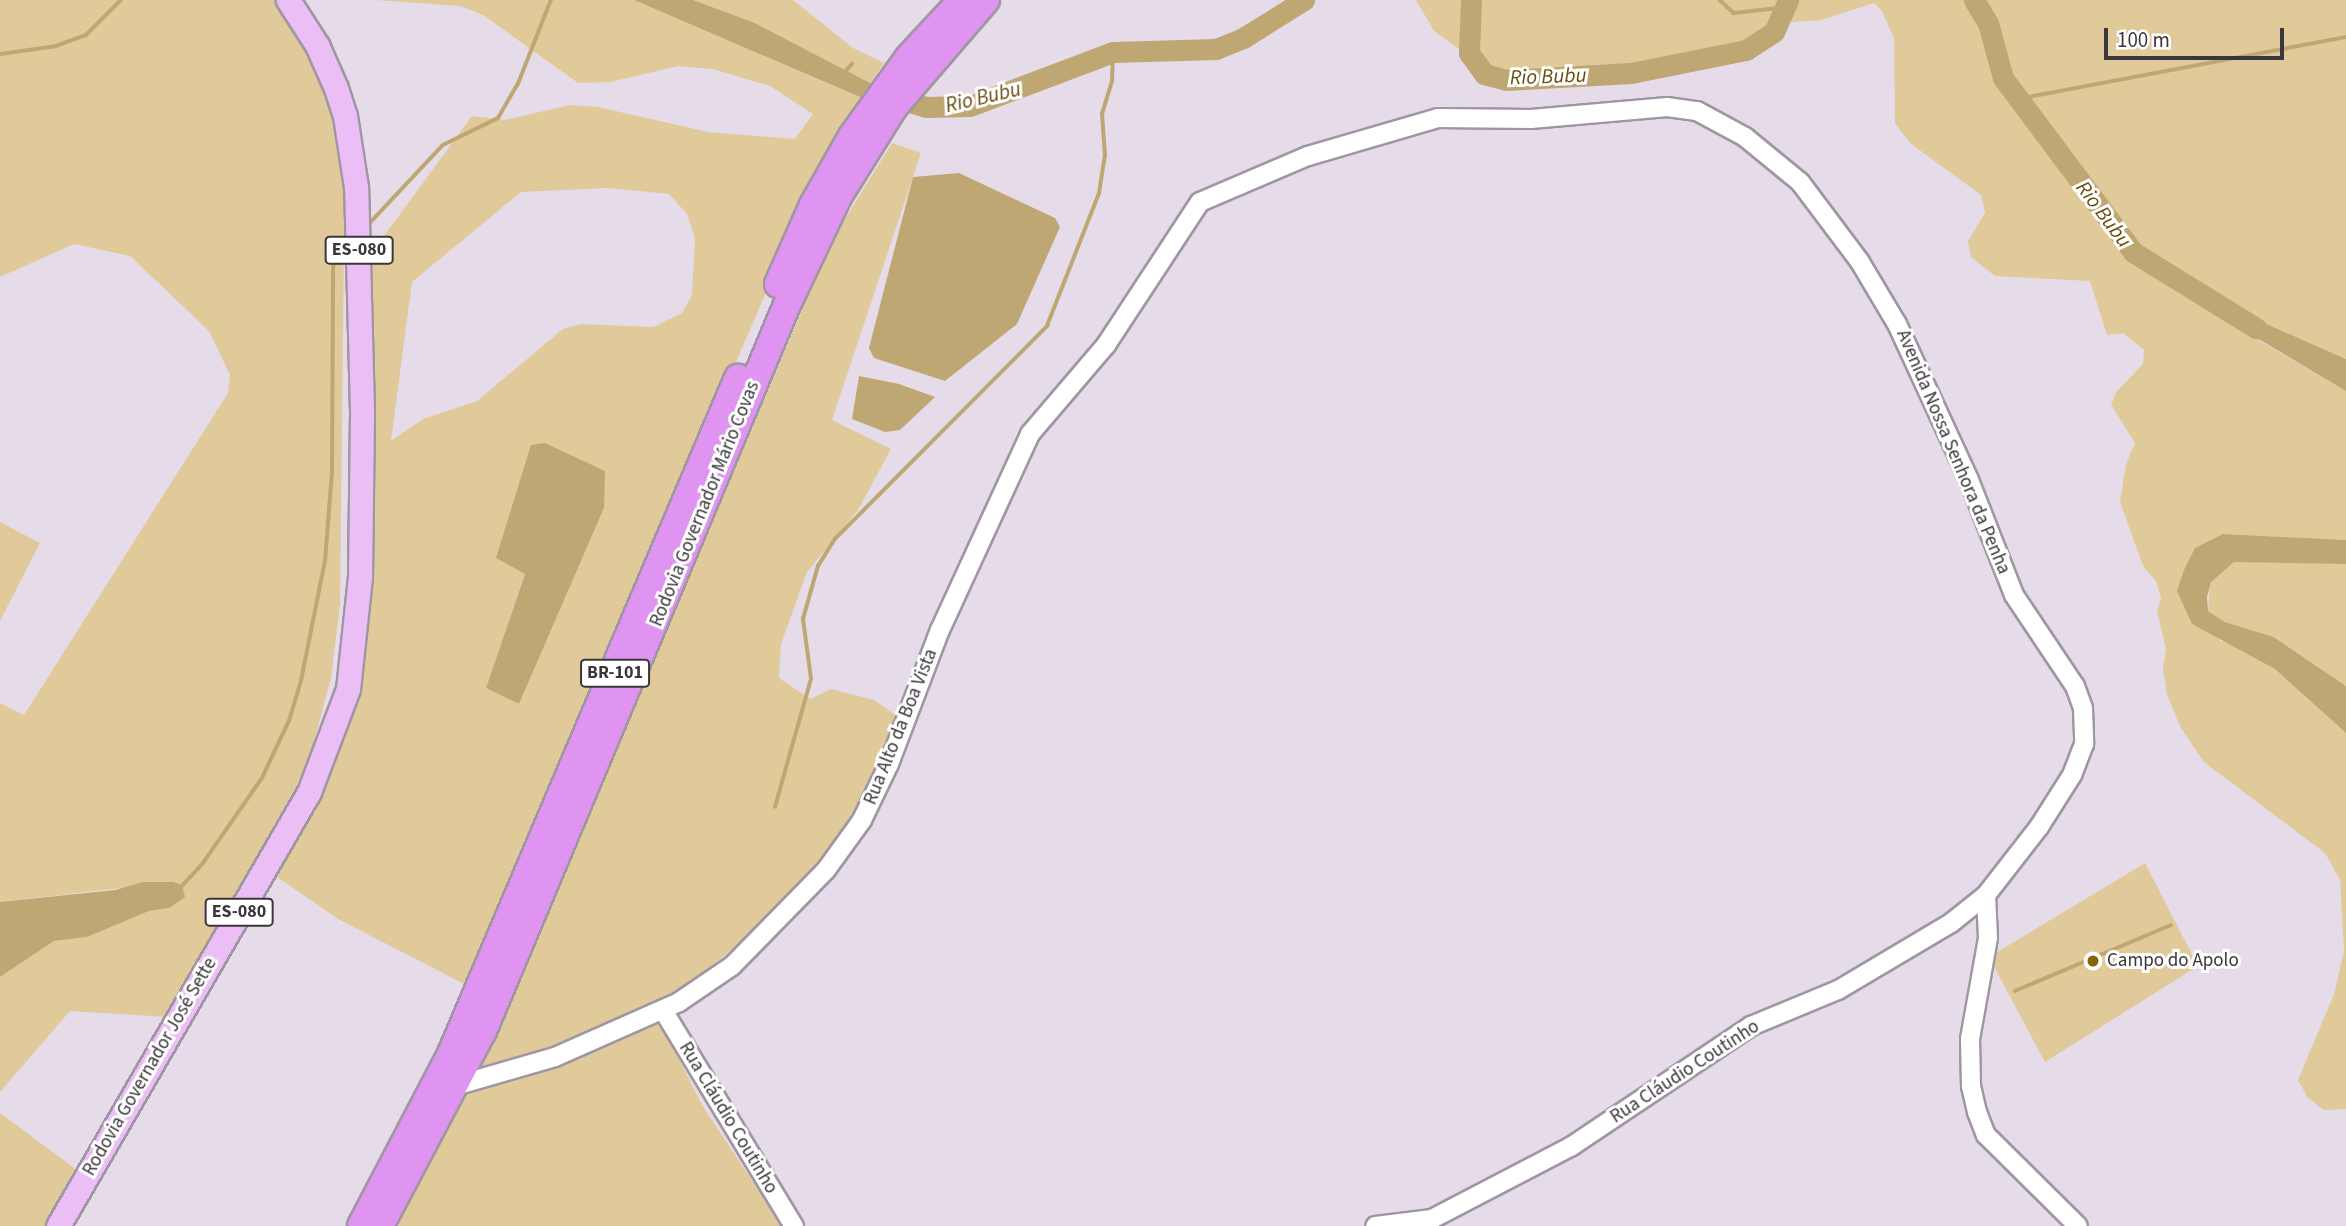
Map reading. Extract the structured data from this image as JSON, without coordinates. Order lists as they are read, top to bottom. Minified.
{"streets":{"highway":["Rodovia Governador Mário Covas","BR-101"],"main road":["ES-080","Rodovia Governador José Sette"],"street":["Avenida Nossa Senhora da Penha","Rua Alto da Boa Vista","Rua Cláudio Coutinho"]},"crossings":[["Avenida Nossa Senhora da Penha","Rua Alto da Boa Vista"],["Avenida Nossa Senhora da Penha","Rua Cláudio Coutinho"],["Rodovia Governador Mário Covas","Rua Alto da Boa Vista"],["Rua Alto da Boa Vista","Rua Cláudio Coutinho"]],"water":["Rio Bubu"],"places":["Campo do Apolo"],"scale_bar":"100 m"}
